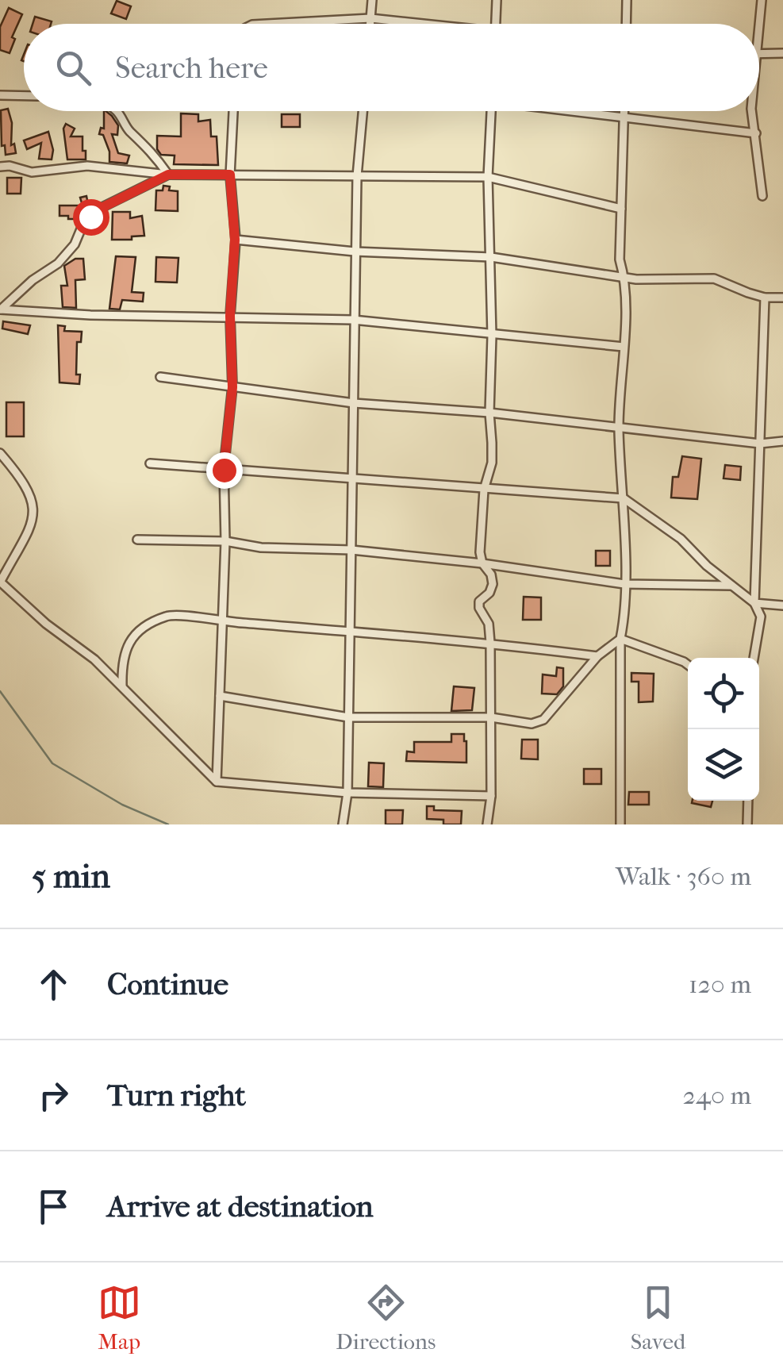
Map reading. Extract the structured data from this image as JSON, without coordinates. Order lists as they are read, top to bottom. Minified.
{"page":{"search":"Search here","heading":["5 min","Walk · 360 m"],"list":[["Continue","120 m"],["Turn right","240 m"],"Arrive at destination"],"nav":["Map","Directions","Saved"]}}
